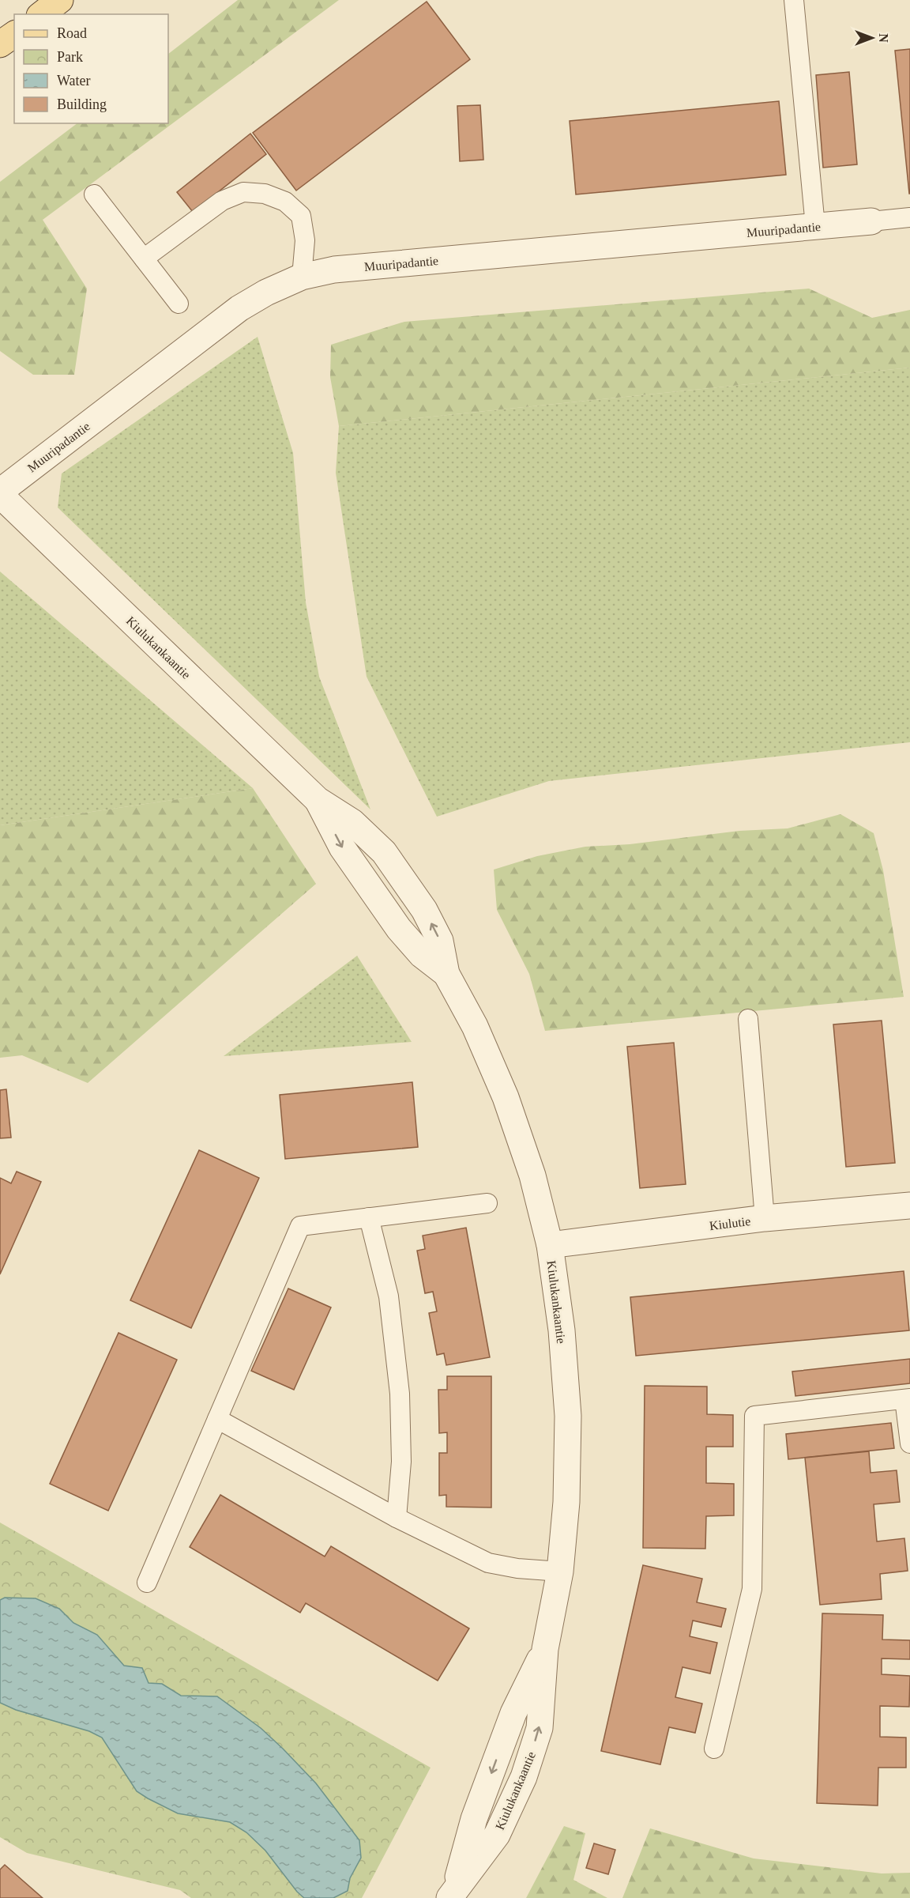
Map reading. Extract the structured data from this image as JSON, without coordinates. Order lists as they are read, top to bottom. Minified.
{"streets":{"street":["Muuripadantie","Kiulukankaantie","Kiulutie"]},"crossings":[["Muuripadantie","Kiulukankaantie"],["Kiulukankaantie","Kiulutie"]],"legend":["Road","Park","Water","Building"],"north":"right"}
